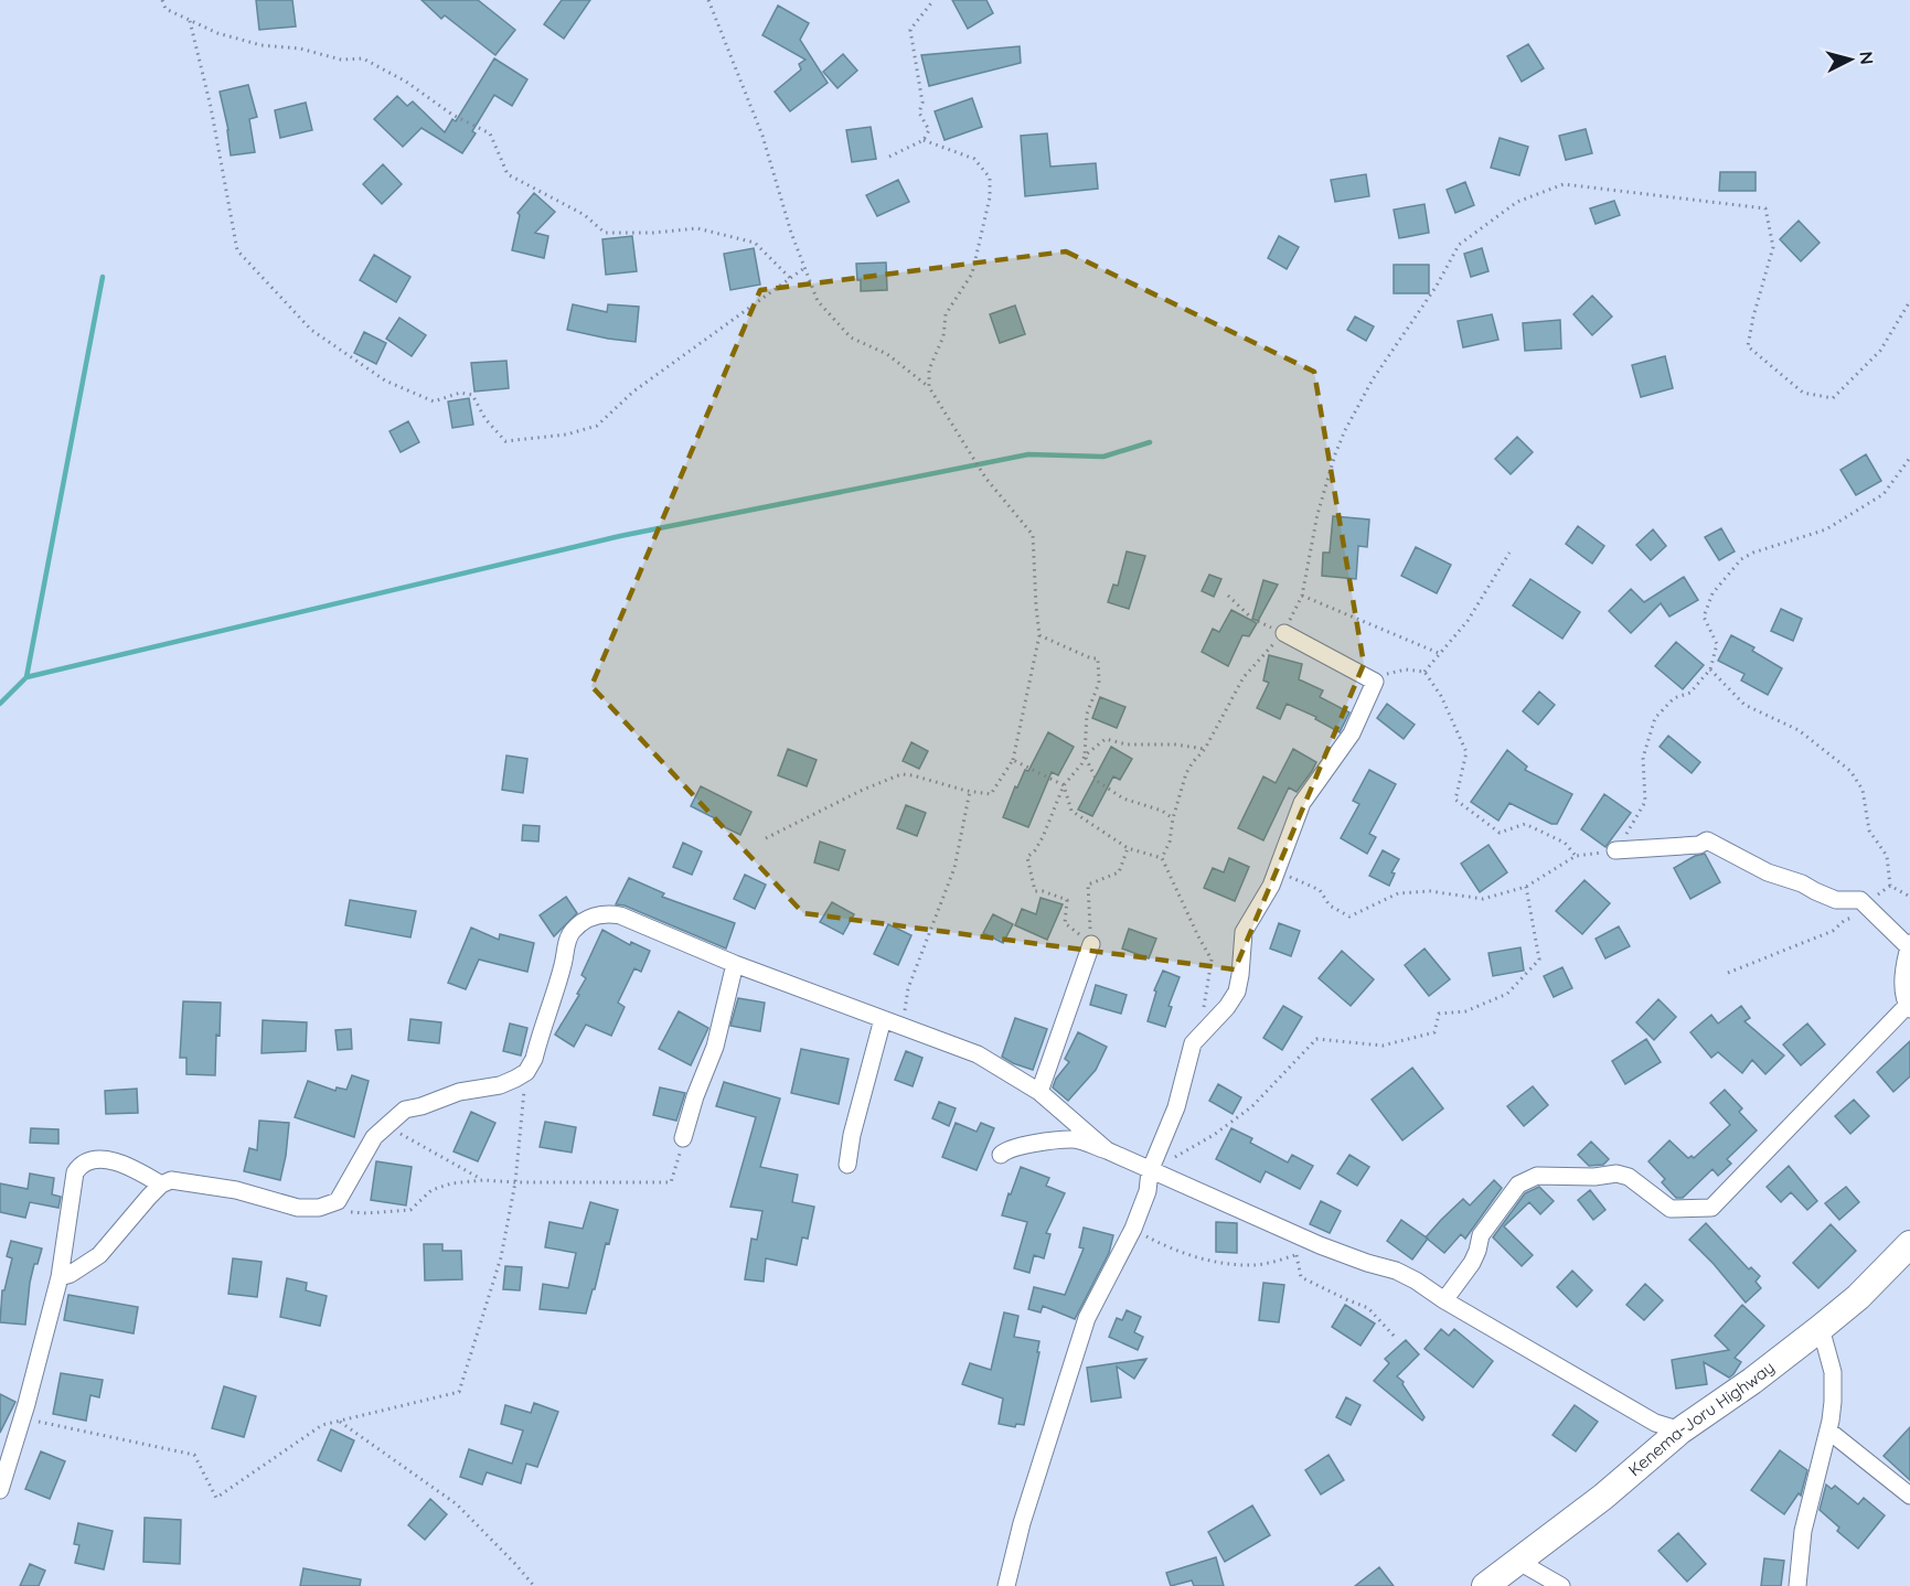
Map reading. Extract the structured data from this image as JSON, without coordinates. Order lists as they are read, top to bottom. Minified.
{"streets":{"highway":["Kenema-Joru Highway"]},"north":"right"}
